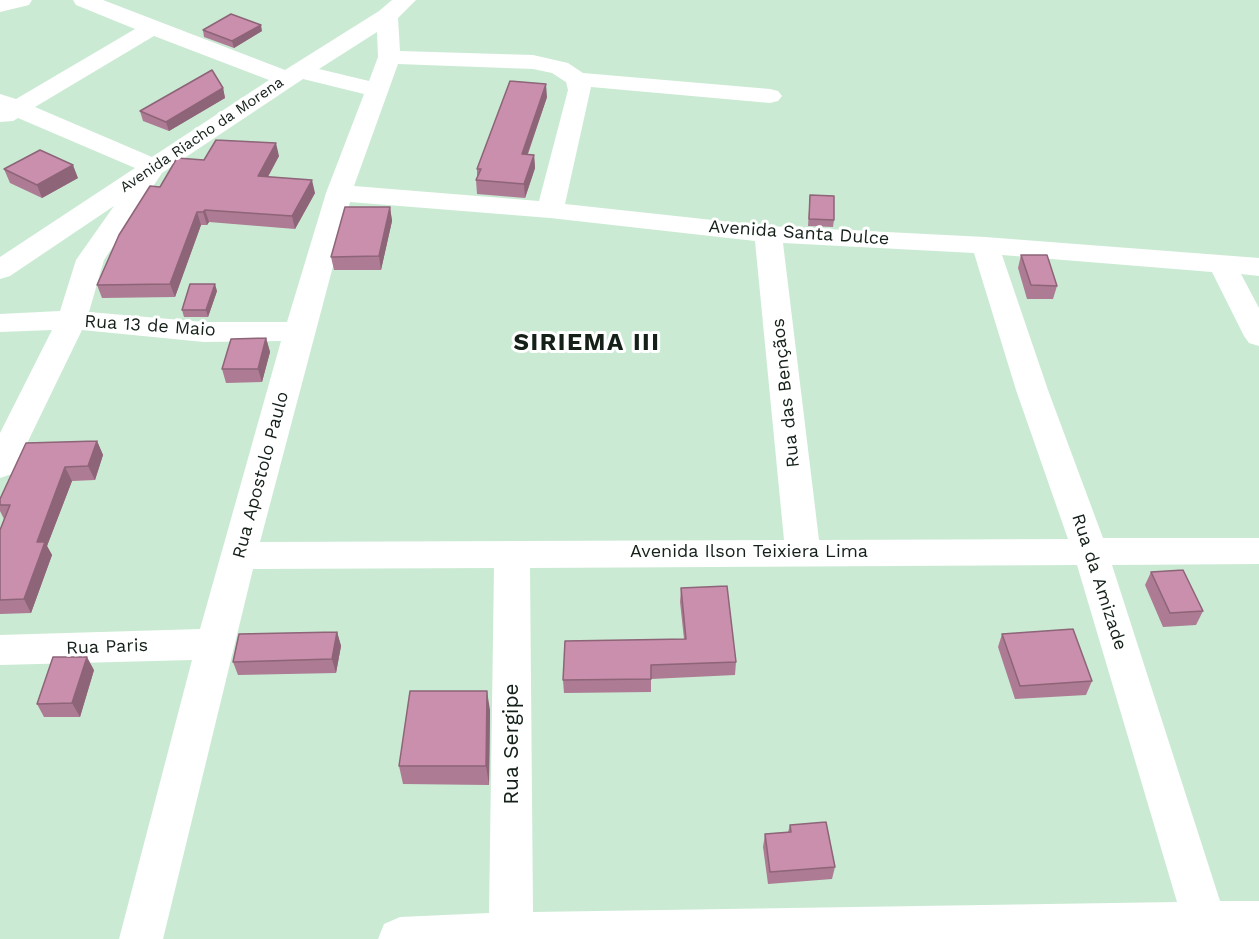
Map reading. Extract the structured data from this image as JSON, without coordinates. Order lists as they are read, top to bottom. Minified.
{"streets":{"street":["Avenida Riacho da Morena","Avenida Santa Dulce","Rua 13 de Maio","Rua das Bençãos","Rua Apostolo Paulo","Avenida Ilson Teixiera Lima","Rua da Amizade","Rua Paris","Rua Sergipe"]},"crossings":[["Avenida Riacho da Morena","Rua Apostolo Paulo"],["Avenida Santa Dulce","Rua das Bençãos"],["Avenida Santa Dulce","Rua Apostolo Paulo"],["Avenida Santa Dulce","Rua da Amizade"],["Rua 13 de Maio","Rua Apostolo Paulo"],["Rua das Bençãos","Avenida Ilson Teixiera Lima"],["Rua Apostolo Paulo","Avenida Ilson Teixiera Lima"],["Rua Apostolo Paulo","Rua Paris"],["Avenida Ilson Teixiera Lima","Rua da Amizade"],["Avenida Ilson Teixiera Lima","Rua Sergipe"]],"districts":["SIRIEMA III"]}
